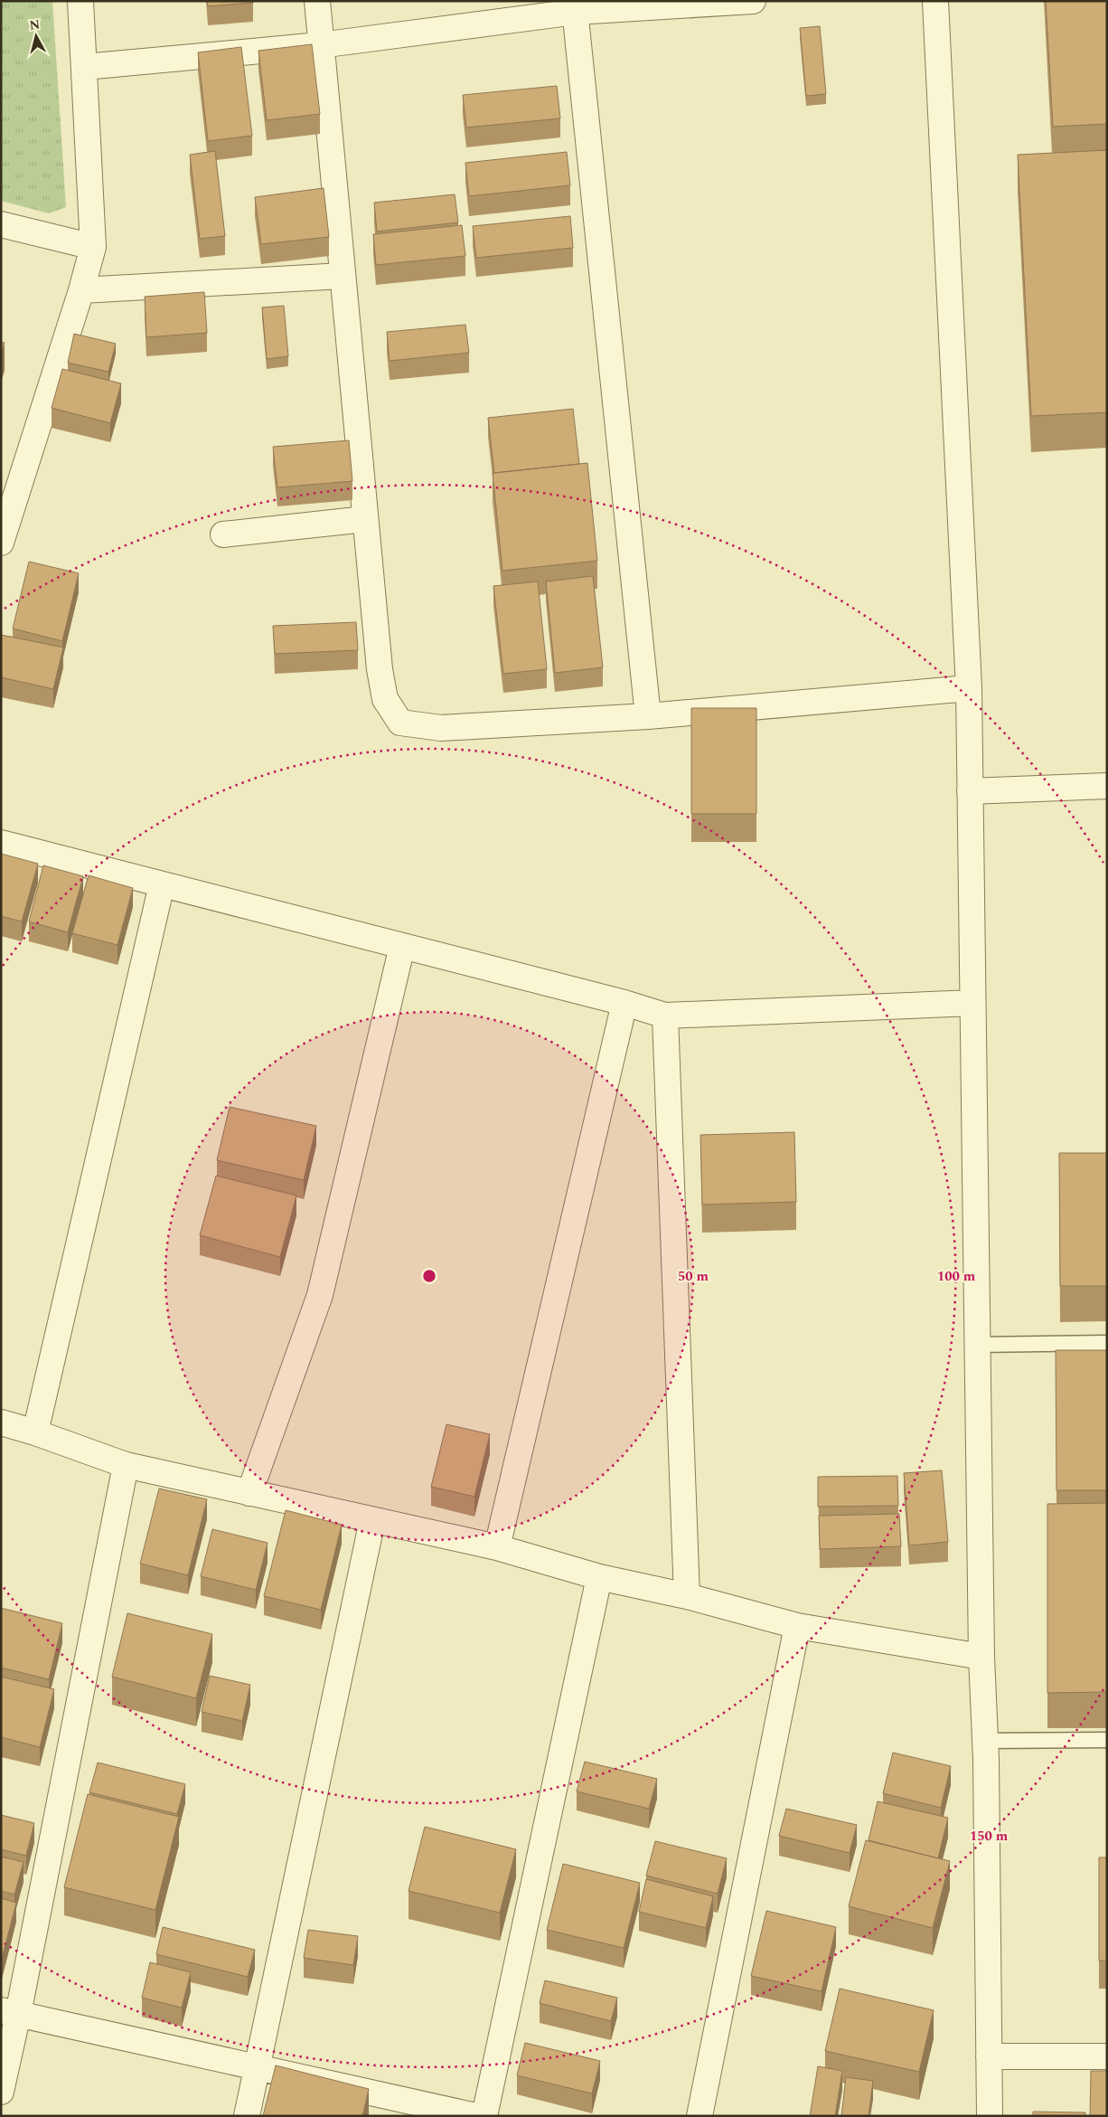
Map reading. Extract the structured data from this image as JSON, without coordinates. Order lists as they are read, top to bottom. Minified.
{"north":"top","rings":["50 m","100 m","150 m"]}
